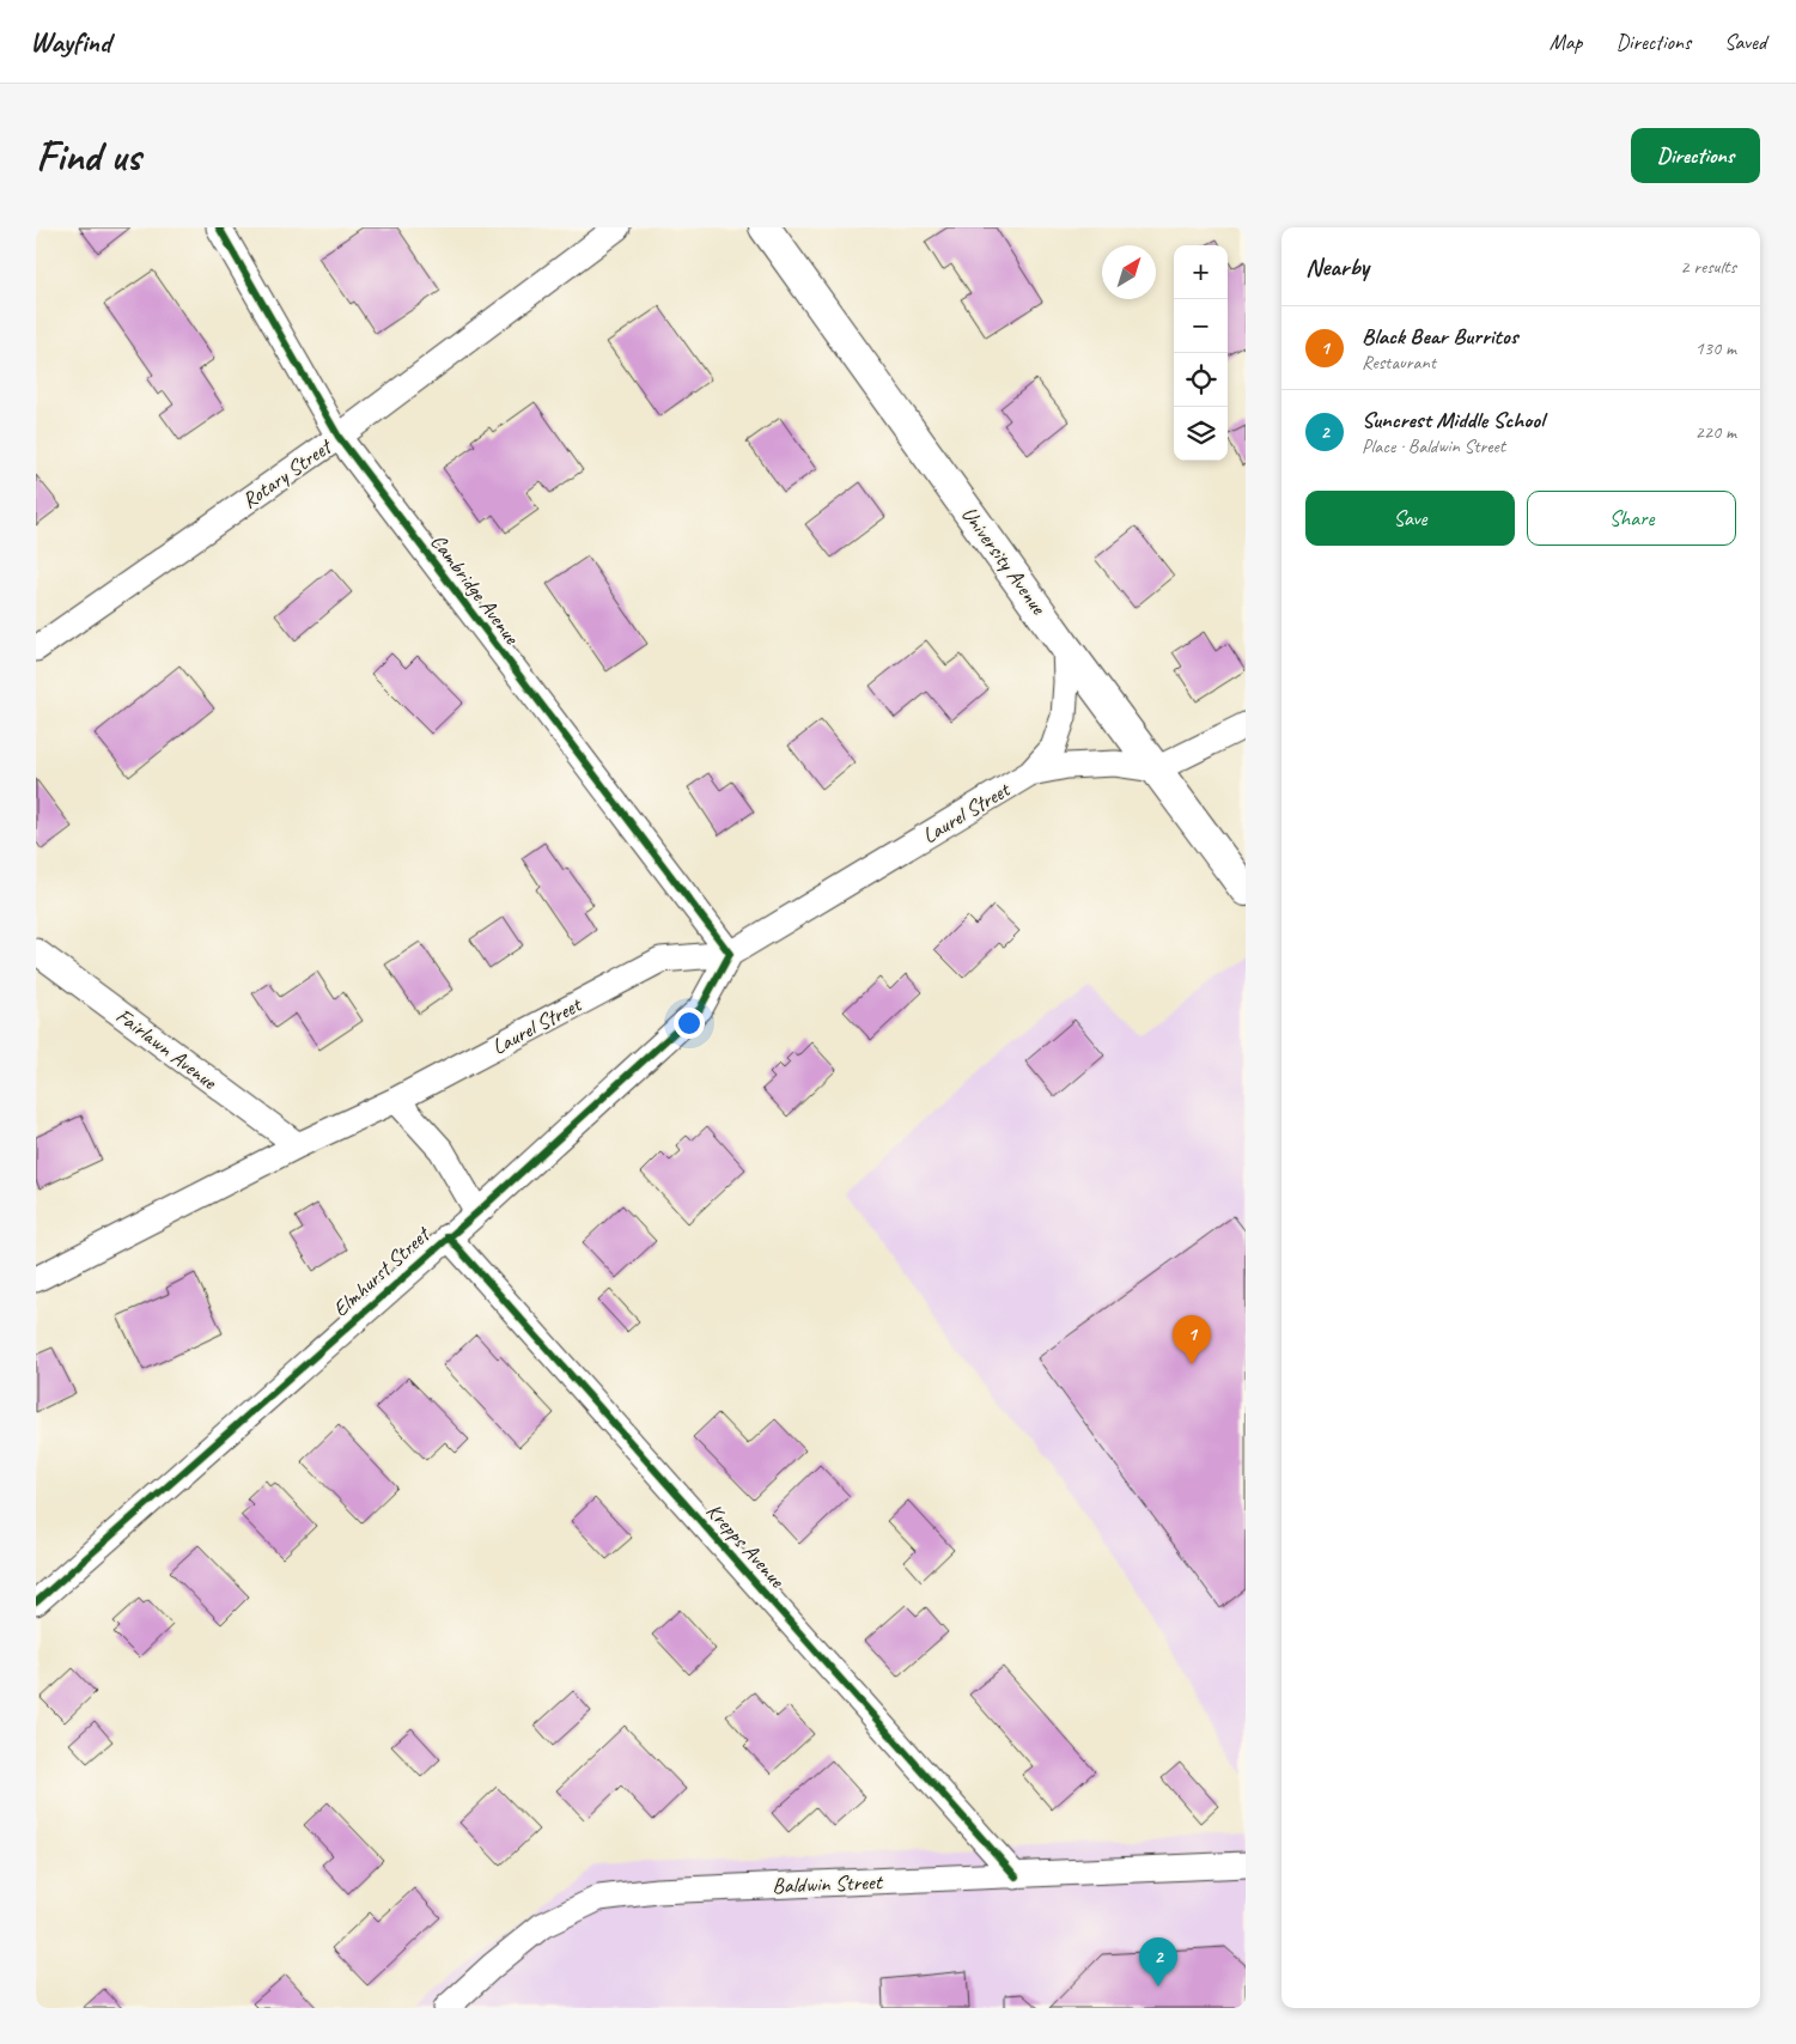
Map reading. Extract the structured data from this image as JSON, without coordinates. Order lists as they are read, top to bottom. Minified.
{"streets":{"street":["Rotary Street","University Avenue","Cambridge Avenue","Laurel Street","Fairlawn Avenue","Elmhurst Street","Krepps Avenue","Baldwin Street"]},"crossings":[["Rotary Street","Cambridge Avenue"],["Cambridge Avenue","Laurel Street"],["Cambridge Avenue","Elmhurst Street"],["Laurel Street","Fairlawn Avenue"],["Laurel Street","Elmhurst Street"],["Elmhurst Street","Krepps Avenue"],["Krepps Avenue","Baldwin Street"]],"north":"top right","page":{"header":"Wayfind","nav":["Map","Directions","Saved"],"buttons":["Directions",["Save","Share"]],"title":"Find us","heading":["Nearby","2 results"],"map_buttons":["+","−"],"list":[{"mark":"1","name":"Black Bear Burritos","note":"Restaurant","value":"130 m"},{"mark":"2","name":"Suncrest Middle School","note":"Place · Baldwin Street","value":"220 m"}],"pins":["1","2"]}}
